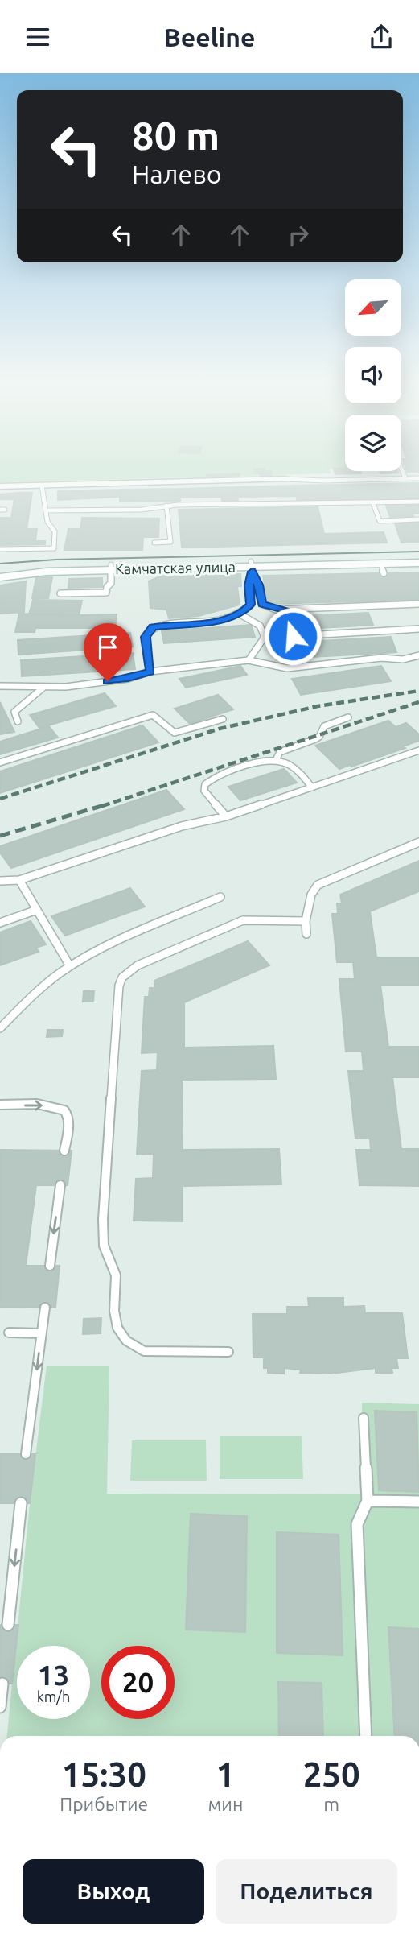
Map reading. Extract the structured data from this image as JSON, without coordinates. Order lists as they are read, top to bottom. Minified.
{"streets":{"main road":["Камчатская улица"]},"north":"bottom left","page":{"header":"Beeline","turn":["80 m","Налево"],"speed":"13 km/h","limit":"20","eta":["15:30","Прибытие","1","мин","250","m"],"buttons":["Выход","Поделиться"]}}
